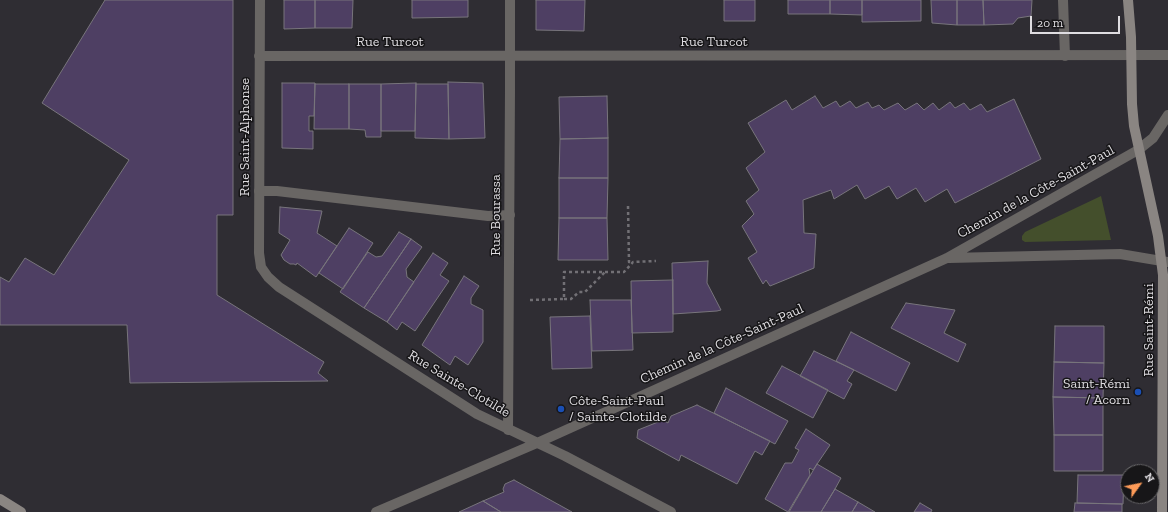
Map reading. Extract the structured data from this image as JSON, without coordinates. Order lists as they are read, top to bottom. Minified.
{"streets":{"main road":["Rue Saint-Rémi"],"street":["Rue Turcot","Rue Saint-Alphonse","Chemin de la Côte-Saint-Paul","Rue Bourassa","Rue Sainte-Clotilde"]},"crossings":[["Rue Turcot","Rue Saint-Alphonse"],["Rue Turcot","Rue Bourassa"],["Rue Turcot","Rue Saint-Rémi"],["Rue Saint-Alphonse","Rue Sainte-Clotilde"],["Chemin de la Côte-Saint-Paul","Rue Saint-Rémi"],["Chemin de la Côte-Saint-Paul","Rue Sainte-Clotilde"],["Rue Bourassa","Rue Sainte-Clotilde"]],"places":["Saint-Rémi / Acorn","Côte-Saint-Paul / Sainte-Clotilde"],"scale_bar":"20 m","north":"top right"}
